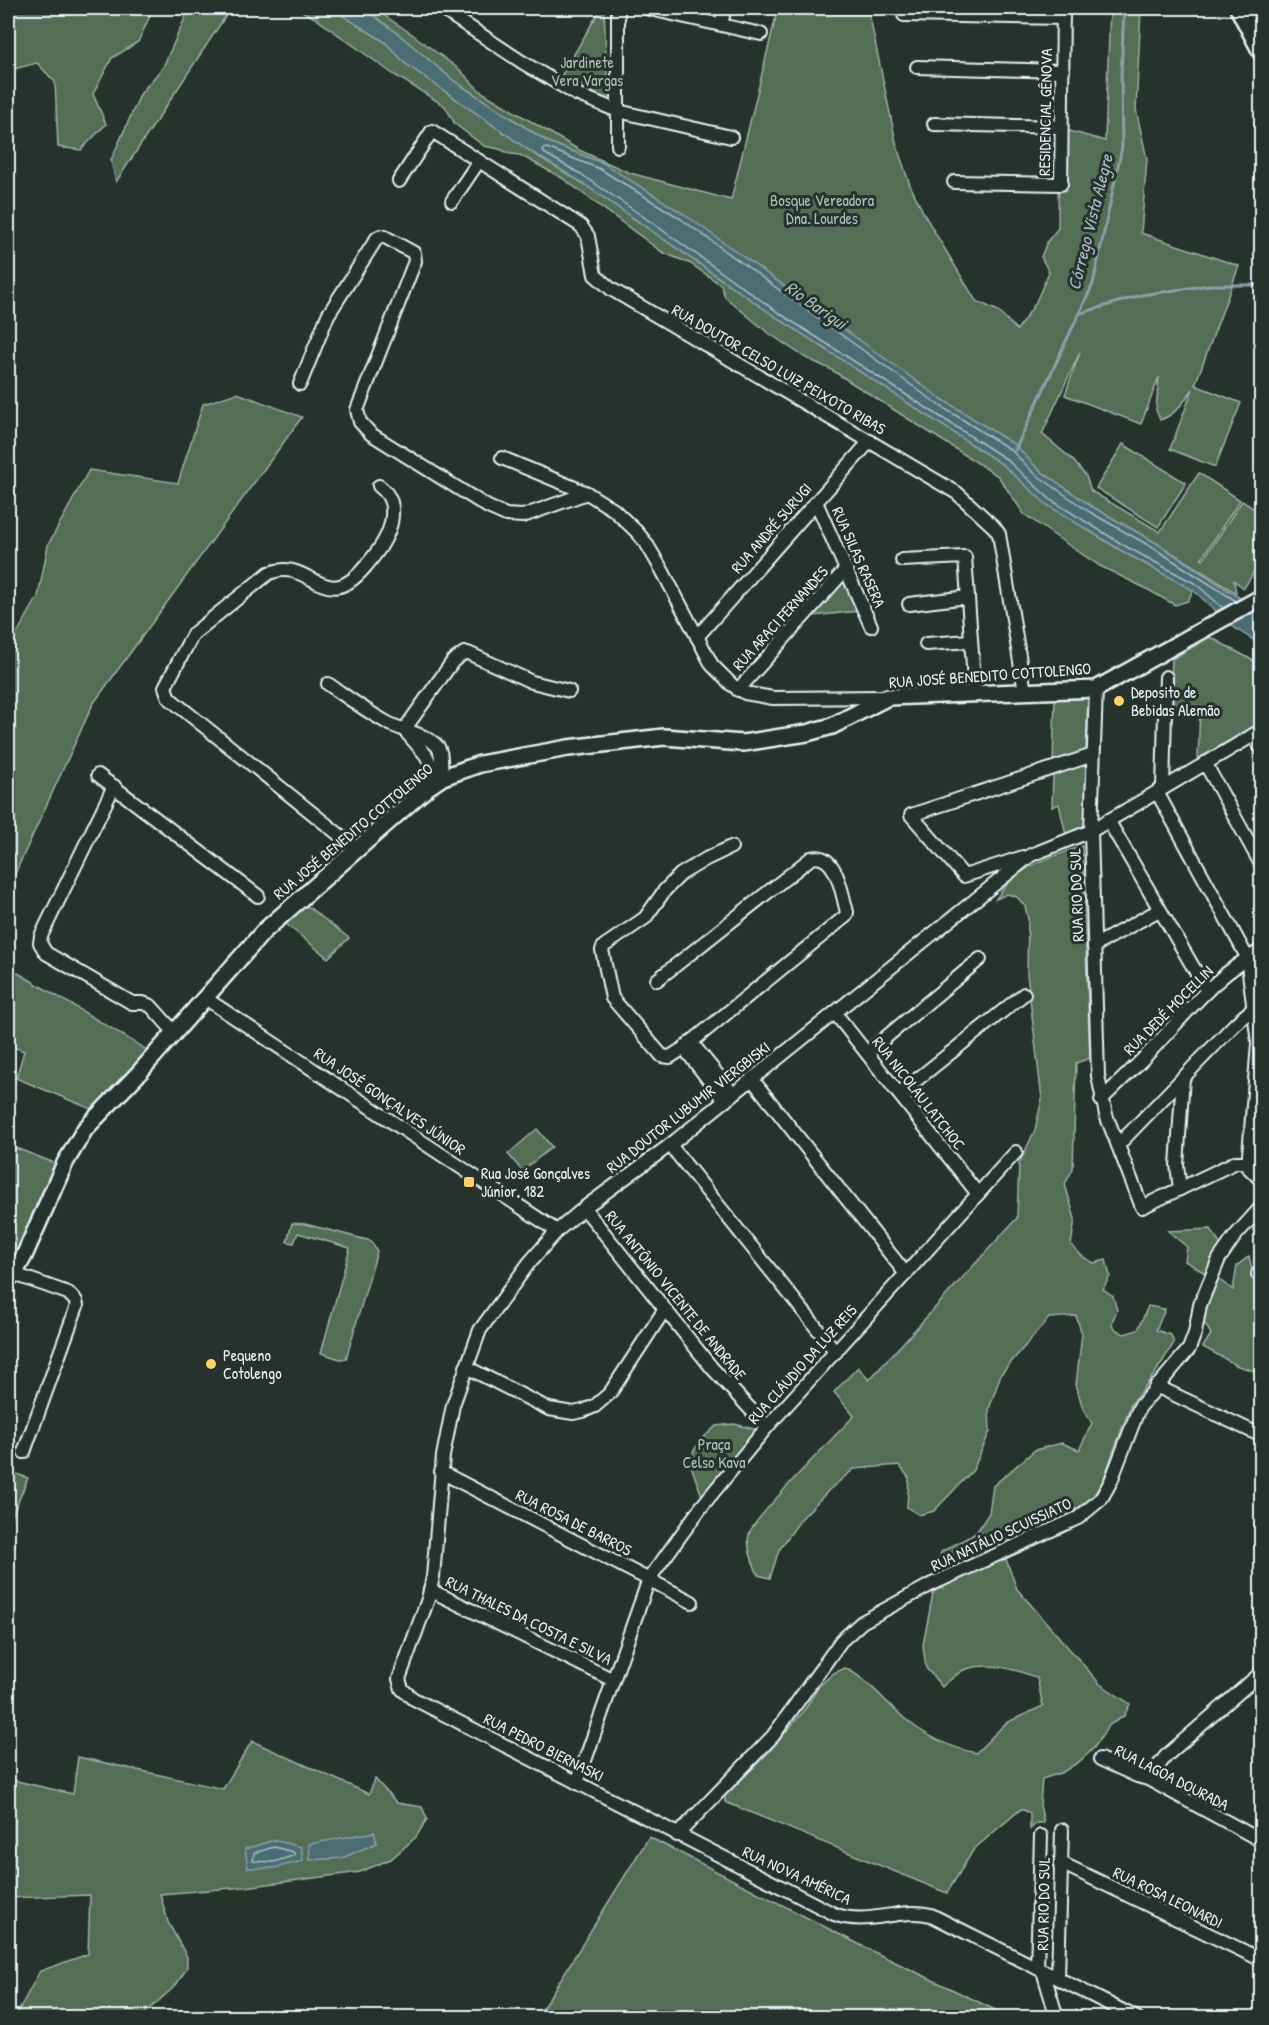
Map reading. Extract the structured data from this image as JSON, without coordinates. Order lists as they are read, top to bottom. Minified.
{"streets":{"main road":["RUA JOSÉ BENEDITO COTTOLENGO"],"street":["RESIDENCIAL GÊNOVA","RUA DOUTOR CELSO LUIZ PEIXOTO RIBAS","RUA ANDRÉ SURUGI","RUA SILAS RASERA","RUA ARACI FERNANDES","RUA RIO DO SUL","RUA DEDÉ MOCELLIN","RUA NICOLAU LATCHOC","RUA JOSÉ GONÇALVES JÚNIOR","RUA DOUTOR LUBUMIR VIERGBISKI","RUA ANTÔNIO VICENTE DE ANDRADE","RUA CLÁUDIO DA LUZ REIS","RUA ROSA DE BARROS","RUA NATÁLIO SCUISSIATO","RUA THALES DA COSTA E SILVA","RUA PEDRO BIERNASKI","RUA LAGOA DOURADA","RUA NOVA AMÉRICA","RUA ROSA LEONARDI"]},"crossings":[["RUA DOUTOR CELSO LUIZ PEIXOTO RIBAS","RUA ANDRÉ SURUGI"],["RUA DOUTOR CELSO LUIZ PEIXOTO RIBAS","RUA JOSÉ BENEDITO COTTOLENGO"],["RUA ANDRÉ SURUGI","RUA SILAS RASERA"],["RUA SILAS RASERA","RUA ARACI FERNANDES"],["RUA JOSÉ BENEDITO COTTOLENGO","RUA RIO DO SUL"],["RUA JOSÉ BENEDITO COTTOLENGO","RUA JOSÉ GONÇALVES JÚNIOR"],["RUA RIO DO SUL","RUA DEDÉ MOCELLIN"],["RUA RIO DO SUL","RUA DOUTOR LUBUMIR VIERGBISKI"],["RUA RIO DO SUL","RUA NOVA AMÉRICA"],["RUA RIO DO SUL","RUA ROSA LEONARDI"],["RUA NICOLAU LATCHOC","RUA DOUTOR LUBUMIR VIERGBISKI"],["RUA NICOLAU LATCHOC","RUA CLÁUDIO DA LUZ REIS"],["RUA JOSÉ GONÇALVES JÚNIOR","RUA DOUTOR LUBUMIR VIERGBISKI"],["RUA DOUTOR LUBUMIR VIERGBISKI","RUA ANTÔNIO VICENTE DE ANDRADE"],["RUA DOUTOR LUBUMIR VIERGBISKI","RUA ROSA DE BARROS"],["RUA DOUTOR LUBUMIR VIERGBISKI","RUA THALES DA COSTA E SILVA"],["RUA DOUTOR LUBUMIR VIERGBISKI","RUA PEDRO BIERNASKI"],["RUA ANTÔNIO VICENTE DE ANDRADE","RUA CLÁUDIO DA LUZ REIS"],["RUA CLÁUDIO DA LUZ REIS","RUA ROSA DE BARROS"],["RUA CLÁUDIO DA LUZ REIS","RUA THALES DA COSTA E SILVA"],["RUA CLÁUDIO DA LUZ REIS","RUA PEDRO BIERNASKI"],["RUA NATÁLIO SCUISSIATO","RUA PEDRO BIERNASKI"],["RUA NATÁLIO SCUISSIATO","RUA NOVA AMÉRICA"],["RUA PEDRO BIERNASKI","RUA NOVA AMÉRICA"]],"water":["Córrego Vista Alegre","Rio Barigui"],"parks":["Jardinete Vera Vargas","Bosque Vereadora Dna. Lourdes","Praça Celso Kava"],"places":{"other":["Deposito de Bebidas Alemão","Pequeno Cotolengo"],"transit":["Rua José Gonçalves Júnior, 182"]}}
